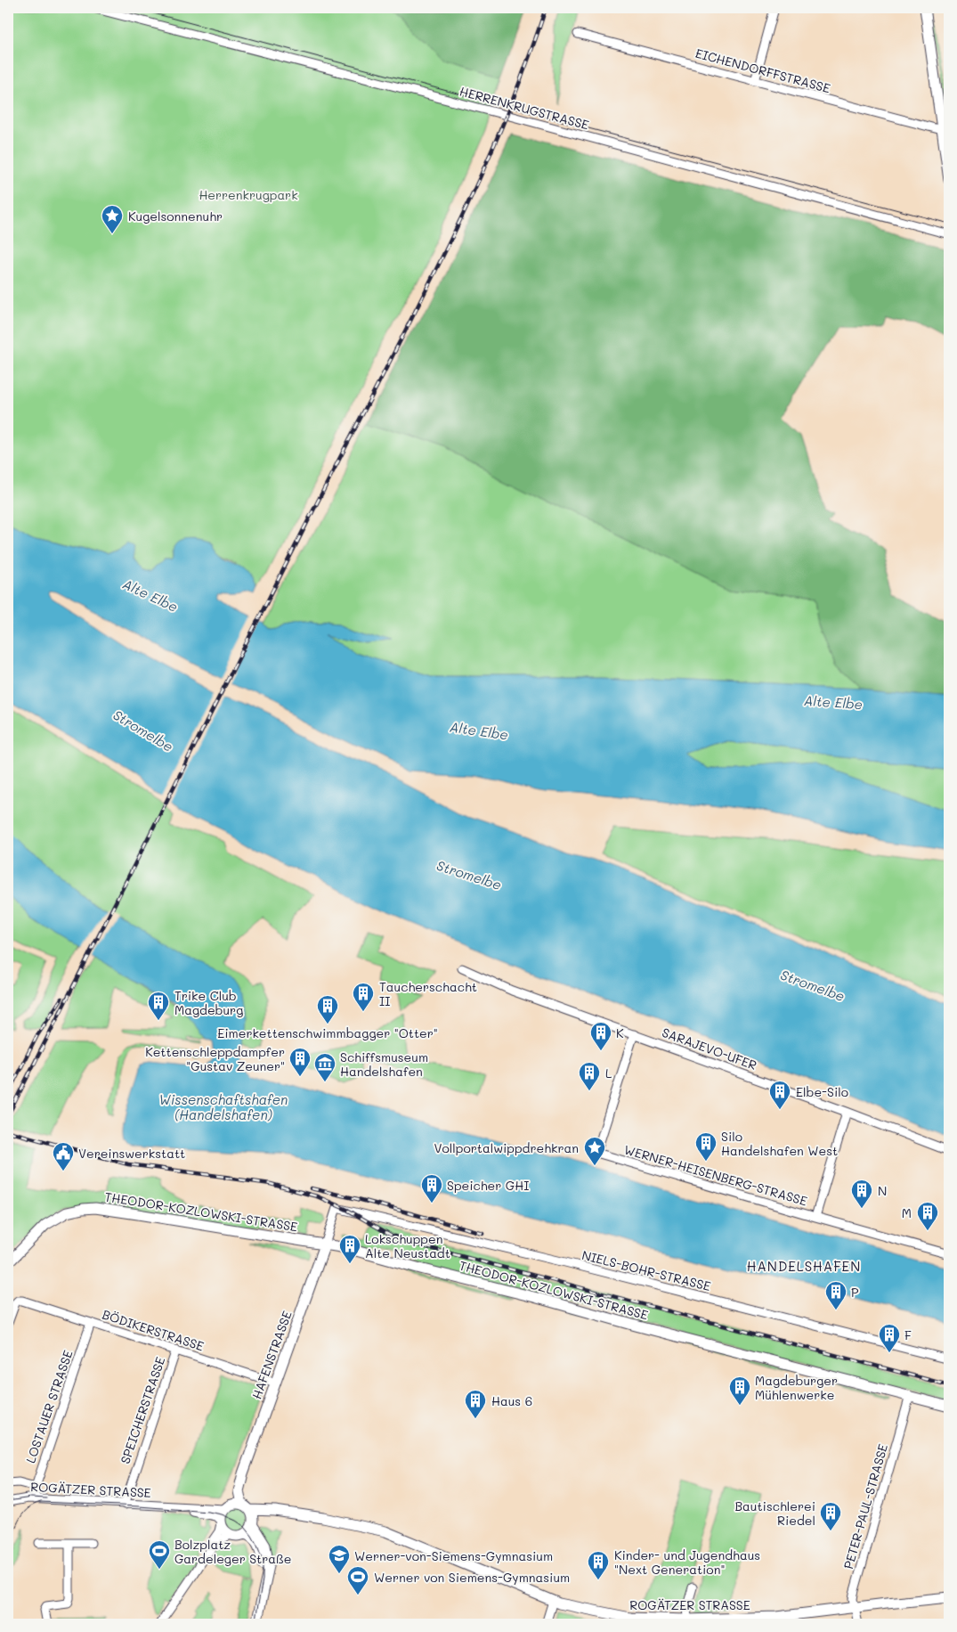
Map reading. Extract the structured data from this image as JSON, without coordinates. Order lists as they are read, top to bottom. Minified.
{"streets":{"street":["EICHENDORFFSTRASSE","HERRENKRUGSTRASSE","SARAJEVO-UFER","WERNER-HEISENBERG-STRASSE","THEODOR-KOZLOWSKI-STRASSE","NIELS-BOHR-STRASSE","BÖDIKERSTRASSE","HAFENSTRASSE","LOSTAUER STRASSE","SPEICHERSTRASSE","ROGÄTZER STRASSE","PETER-PAUL-STRASSE"]},"crossings":[["SARAJEVO-UFER","WERNER-HEISENBERG-STRASSE"],["THEODOR-KOZLOWSKI-STRASSE","NIELS-BOHR-STRASSE"],["THEODOR-KOZLOWSKI-STRASSE","HAFENSTRASSE"],["THEODOR-KOZLOWSKI-STRASSE","PETER-PAUL-STRASSE"],["NIELS-BOHR-STRASSE","HAFENSTRASSE"],["BÖDIKERSTRASSE","HAFENSTRASSE"],["BÖDIKERSTRASSE","LOSTAUER STRASSE"],["BÖDIKERSTRASSE","SPEICHERSTRASSE"],["HAFENSTRASSE","ROGÄTZER STRASSE"],["LOSTAUER STRASSE","ROGÄTZER STRASSE"],["SPEICHERSTRASSE","ROGÄTZER STRASSE"],["ROGÄTZER STRASSE","PETER-PAUL-STRASSE"]],"districts":["HANDELSHAFEN"],"water":["Alte Elbe","Stromelbe","Wissenschaftshafen (Handelshafen)"],"parks":["Herrenkrugpark"],"places":{"place":["Kugelsonnenuhr","Vollportalwippdrehkran"],"building":["Taucherschacht II","Trike Club Magdeburg","Eimerkettenschwimmbagger \"Otter\"","K","Kettenschleppdampfer \"Gustav Zeuner\"","L","Elbe-Silo","Silo Handelshafen West","Speicher GHI","N","M","Lokschuppen Alte Neustadt","P","F","Magdeburger Mühlenwerke","Haus 6","Bautischlerei Riedel","Kinder- und Jugendhaus \"Next Generation\""],"museum":["Schiffsmuseum Handelshafen"],"public building":["Vereinswerkstatt"],"sports":["Bolzplatz Gardeleger Straße","Werner von Siemens-Gymnasium"],"school or university":["Werner-von-Siemens-Gymnasium"]}}
